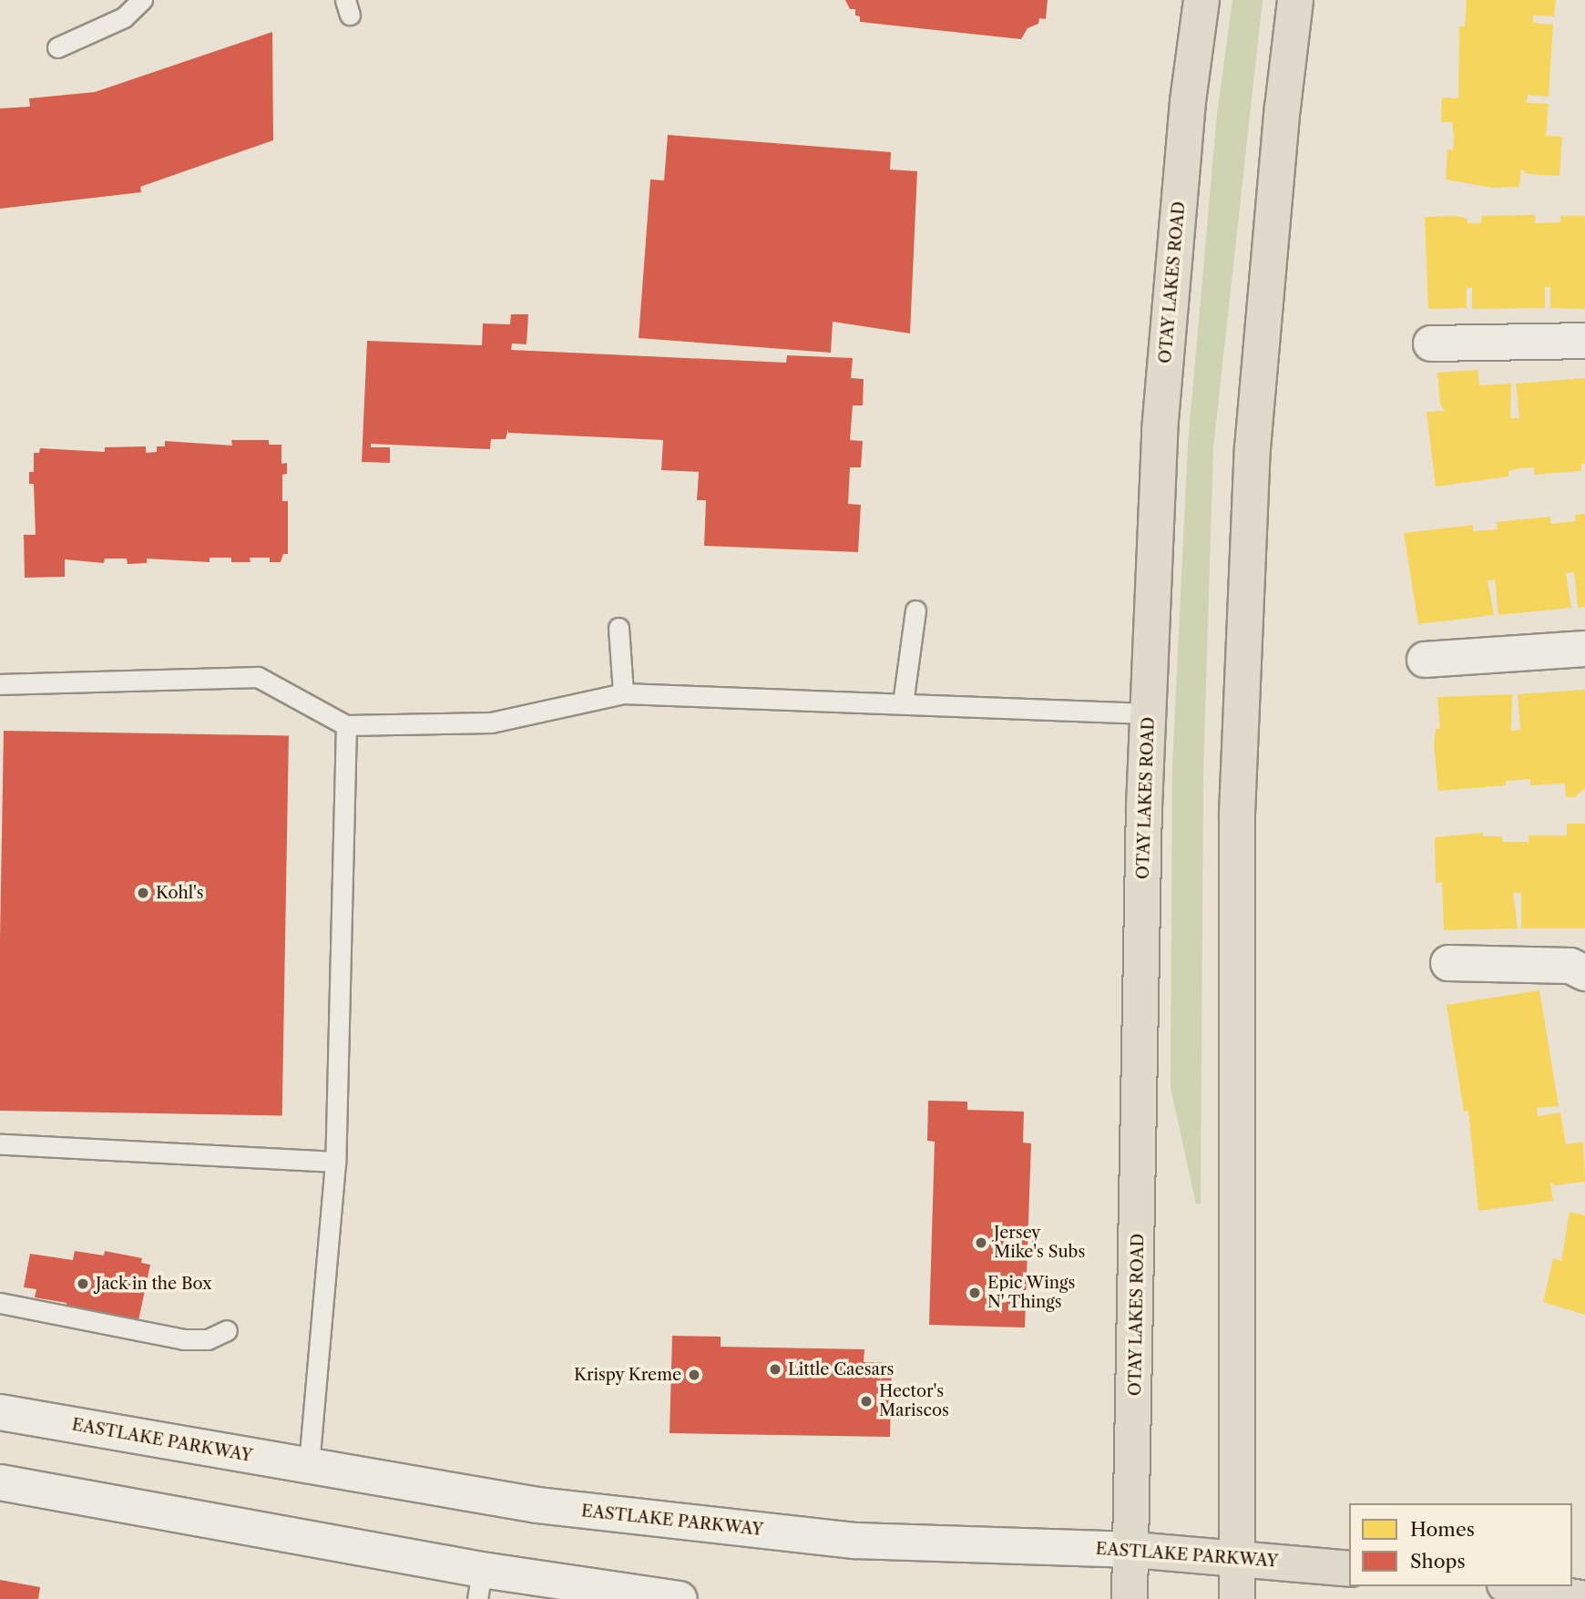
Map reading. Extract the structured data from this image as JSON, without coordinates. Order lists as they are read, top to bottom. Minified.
{"streets":{"main road":["OTAY LAKES ROAD","EASTLAKE PARKWAY"]},"crossings":[["OTAY LAKES ROAD","EASTLAKE PARKWAY"]],"places":["Kohl's","Jersey Mike's Subs","Jack in the Box","Epic Wings N' Things","Little Caesars","Krispy Kreme","Hector's Mariscos"],"legend":["Homes","Shops"]}
